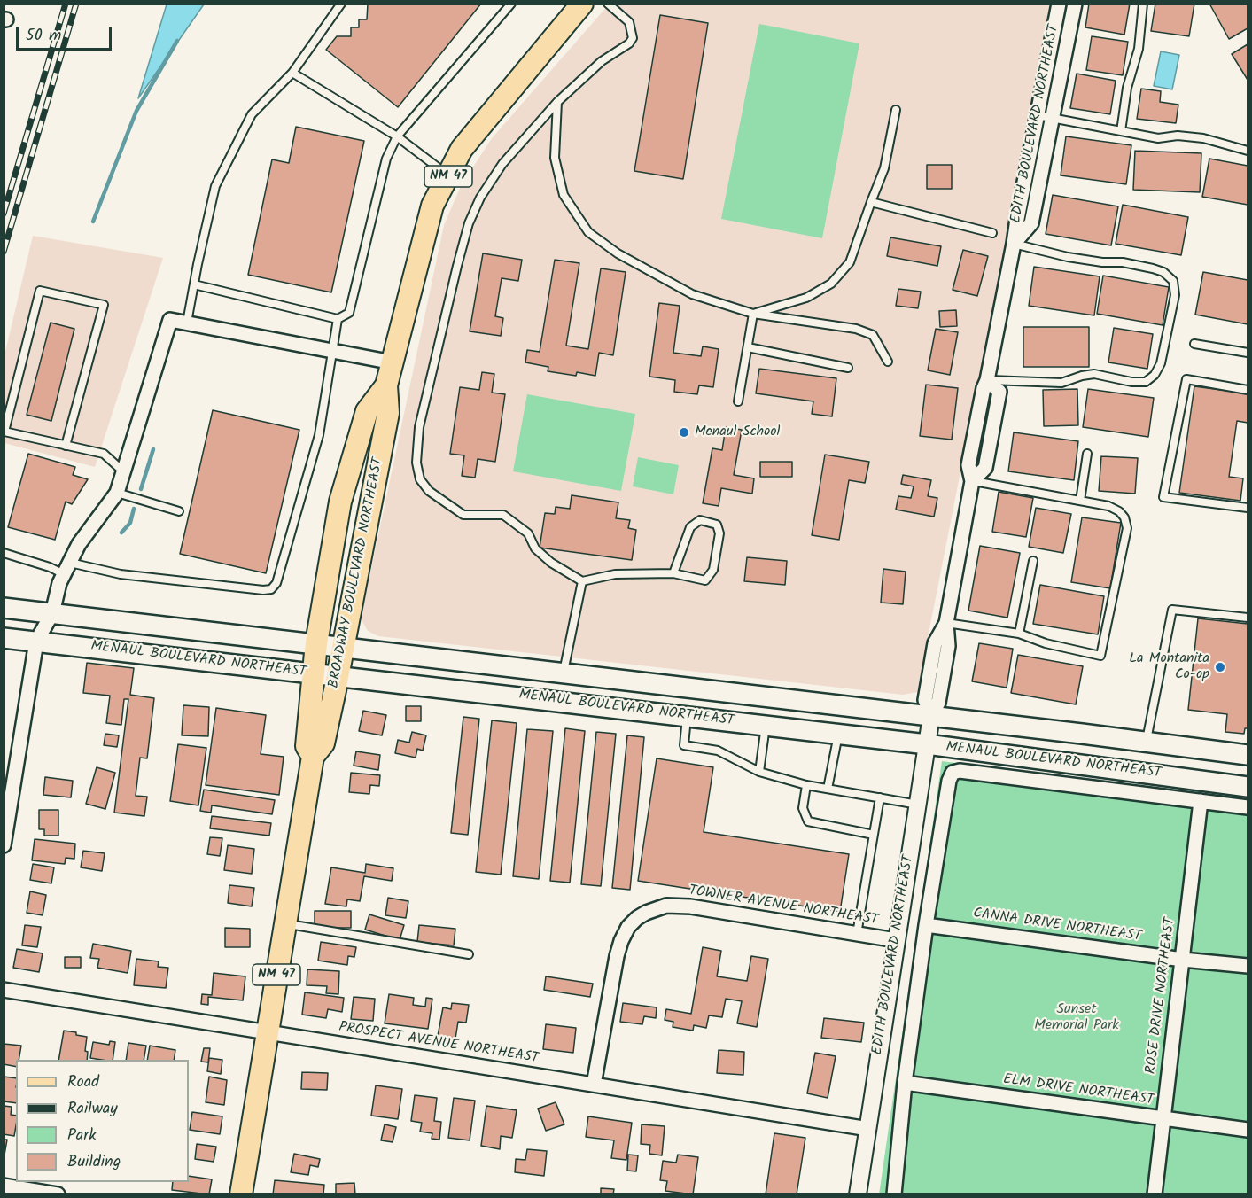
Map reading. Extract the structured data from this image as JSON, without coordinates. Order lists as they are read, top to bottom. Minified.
{"streets":{"main road":["NM 47","BROADWAY BOULEVARD NORTHEAST","MENAUL BOULEVARD NORTHEAST"],"street":["EDITH BOULEVARD NORTHEAST","TOWNER AVENUE NORTHEAST","CANNA DRIVE NORTHEAST","ROSE DRIVE NORTHEAST","PROSPECT AVENUE NORTHEAST","ELM DRIVE NORTHEAST"]},"crossings":[["EDITH BOULEVARD NORTHEAST","MENAUL BOULEVARD NORTHEAST"],["EDITH BOULEVARD NORTHEAST","TOWNER AVENUE NORTHEAST"],["EDITH BOULEVARD NORTHEAST","PROSPECT AVENUE NORTHEAST"],["BROADWAY BOULEVARD NORTHEAST","MENAUL BOULEVARD NORTHEAST"],["BROADWAY BOULEVARD NORTHEAST","PROSPECT AVENUE NORTHEAST"],["TOWNER AVENUE NORTHEAST","PROSPECT AVENUE NORTHEAST"],["CANNA DRIVE NORTHEAST","ROSE DRIVE NORTHEAST"],["ROSE DRIVE NORTHEAST","ELM DRIVE NORTHEAST"]],"parks":["Sunset Memorial Park"],"places":["Menaul School","La Montanita Co-op"],"legend":["Road","Railway","Park","Building"],"scale_bar":"50 m"}
